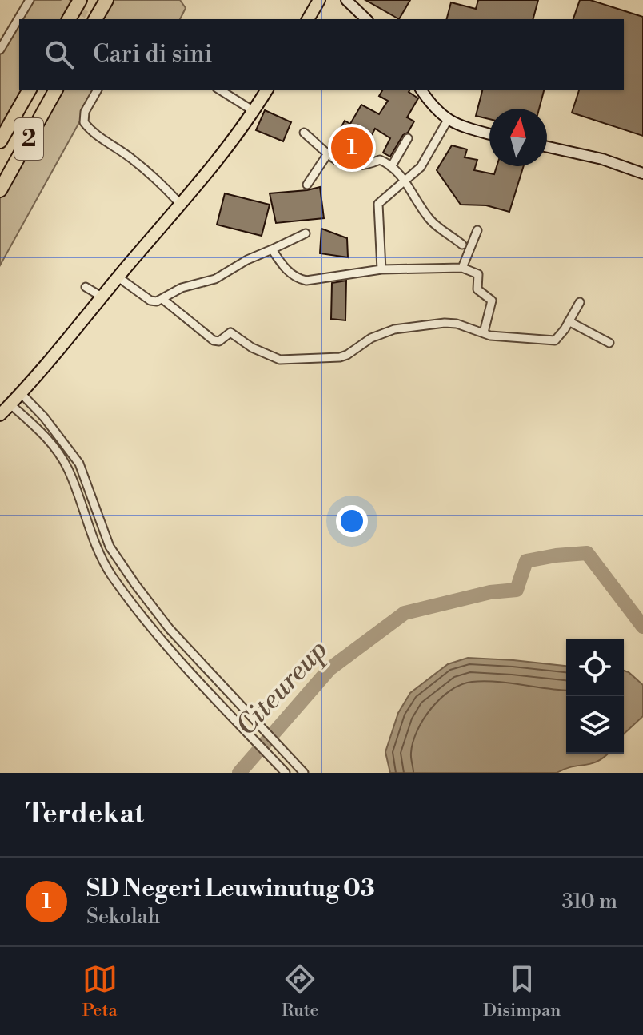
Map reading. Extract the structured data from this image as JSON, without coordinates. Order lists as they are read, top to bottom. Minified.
{"streets":{"highway":["2"]},"water":["Citeureup"],"north":"top","page":{"search":"Cari di sini","pins":"1","heading":"Terdekat","list":[{"mark":"1","name":"SD Negeri Leuwinutug 03","note":"Sekolah","value":"310 m"}],"nav":["Peta","Rute","Disimpan"]}}
